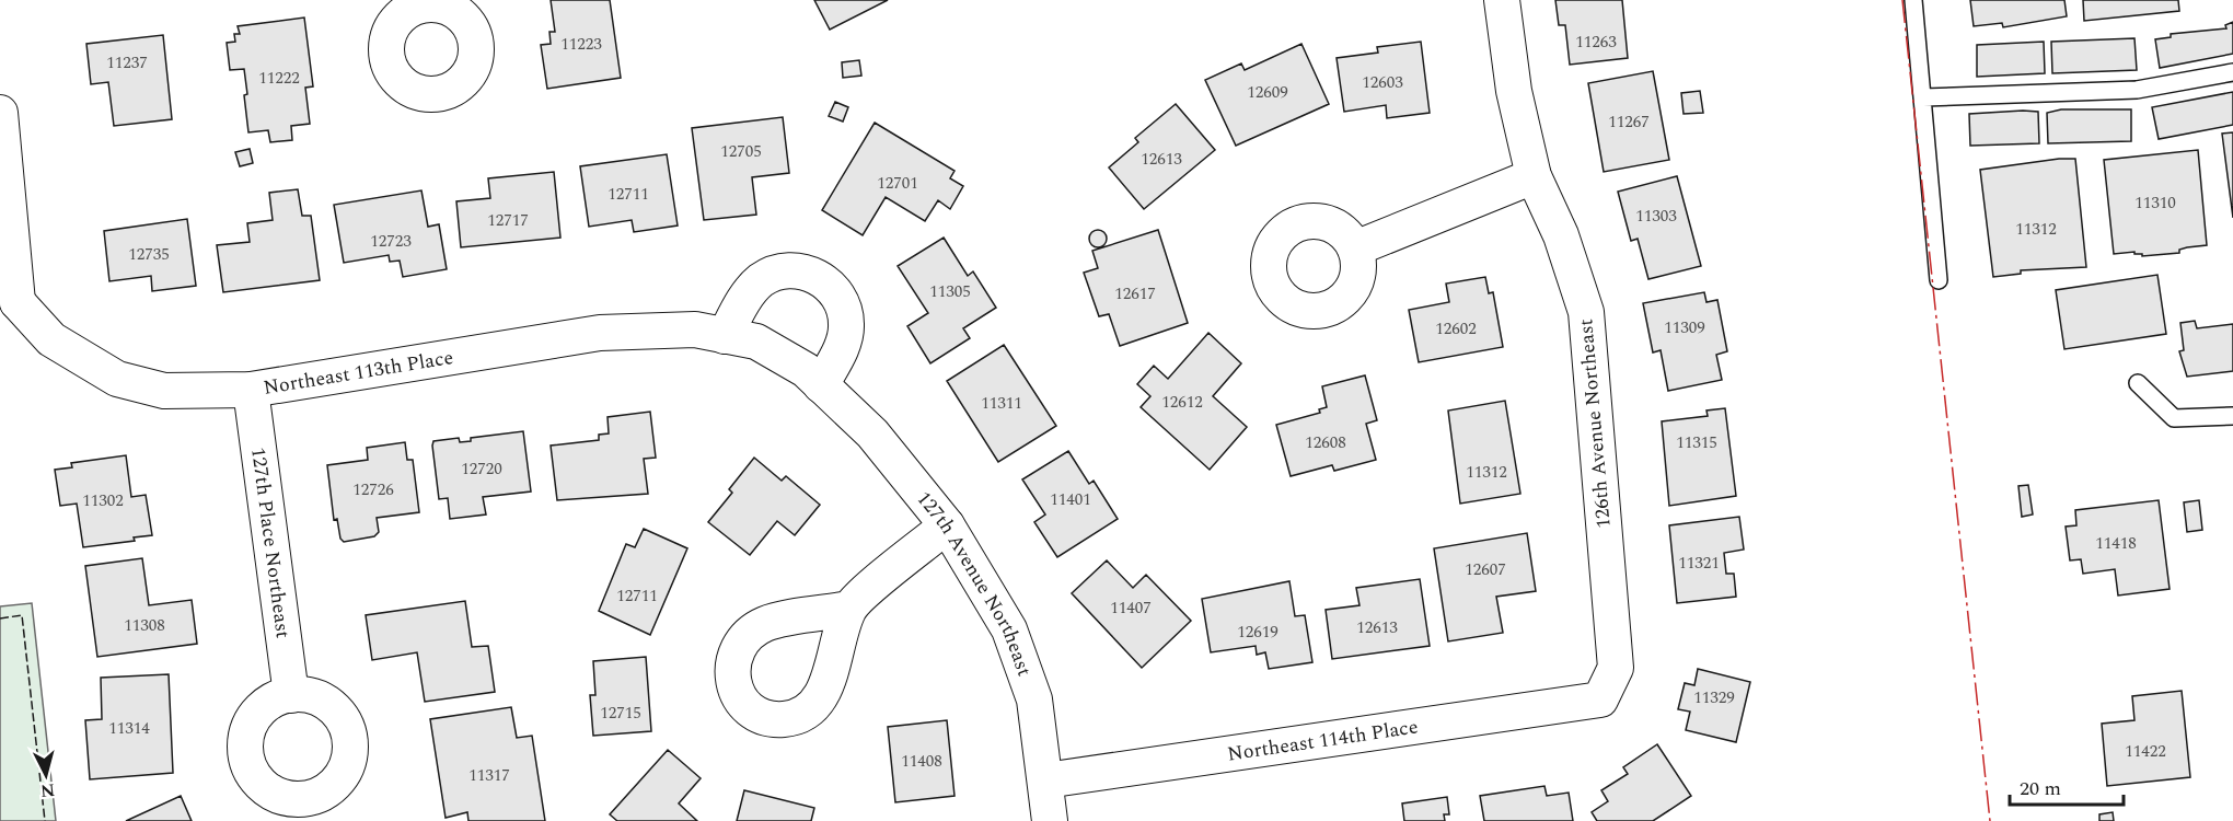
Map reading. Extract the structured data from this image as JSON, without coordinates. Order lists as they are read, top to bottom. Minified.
{"streets":{"street":["Northeast 113th Place","126th Avenue Northeast","127th Place Northeast","127th Avenue Northeast","Northeast 114th Place"]},"crossings":[["Northeast 113th Place","127th Place Northeast"],["Northeast 113th Place","127th Avenue Northeast"],["126th Avenue Northeast","Northeast 114th Place"],["127th Avenue Northeast","Northeast 114th Place"]],"house_numbers":["11263","11223","11237","11222","12603","12609","11267","12705","12613","12701","12711","11310","11303","12717","11312","12723","12735","11305","12617","11309","12602","12612","11311","12608","11315","12720","11312","12726","11401","11302","11418","11321","12607","12711","11407","11308","12613","12619","11329","12715","11314","11422","11408","11317"],"scale_bar":"20 m","north":"bottom"}
